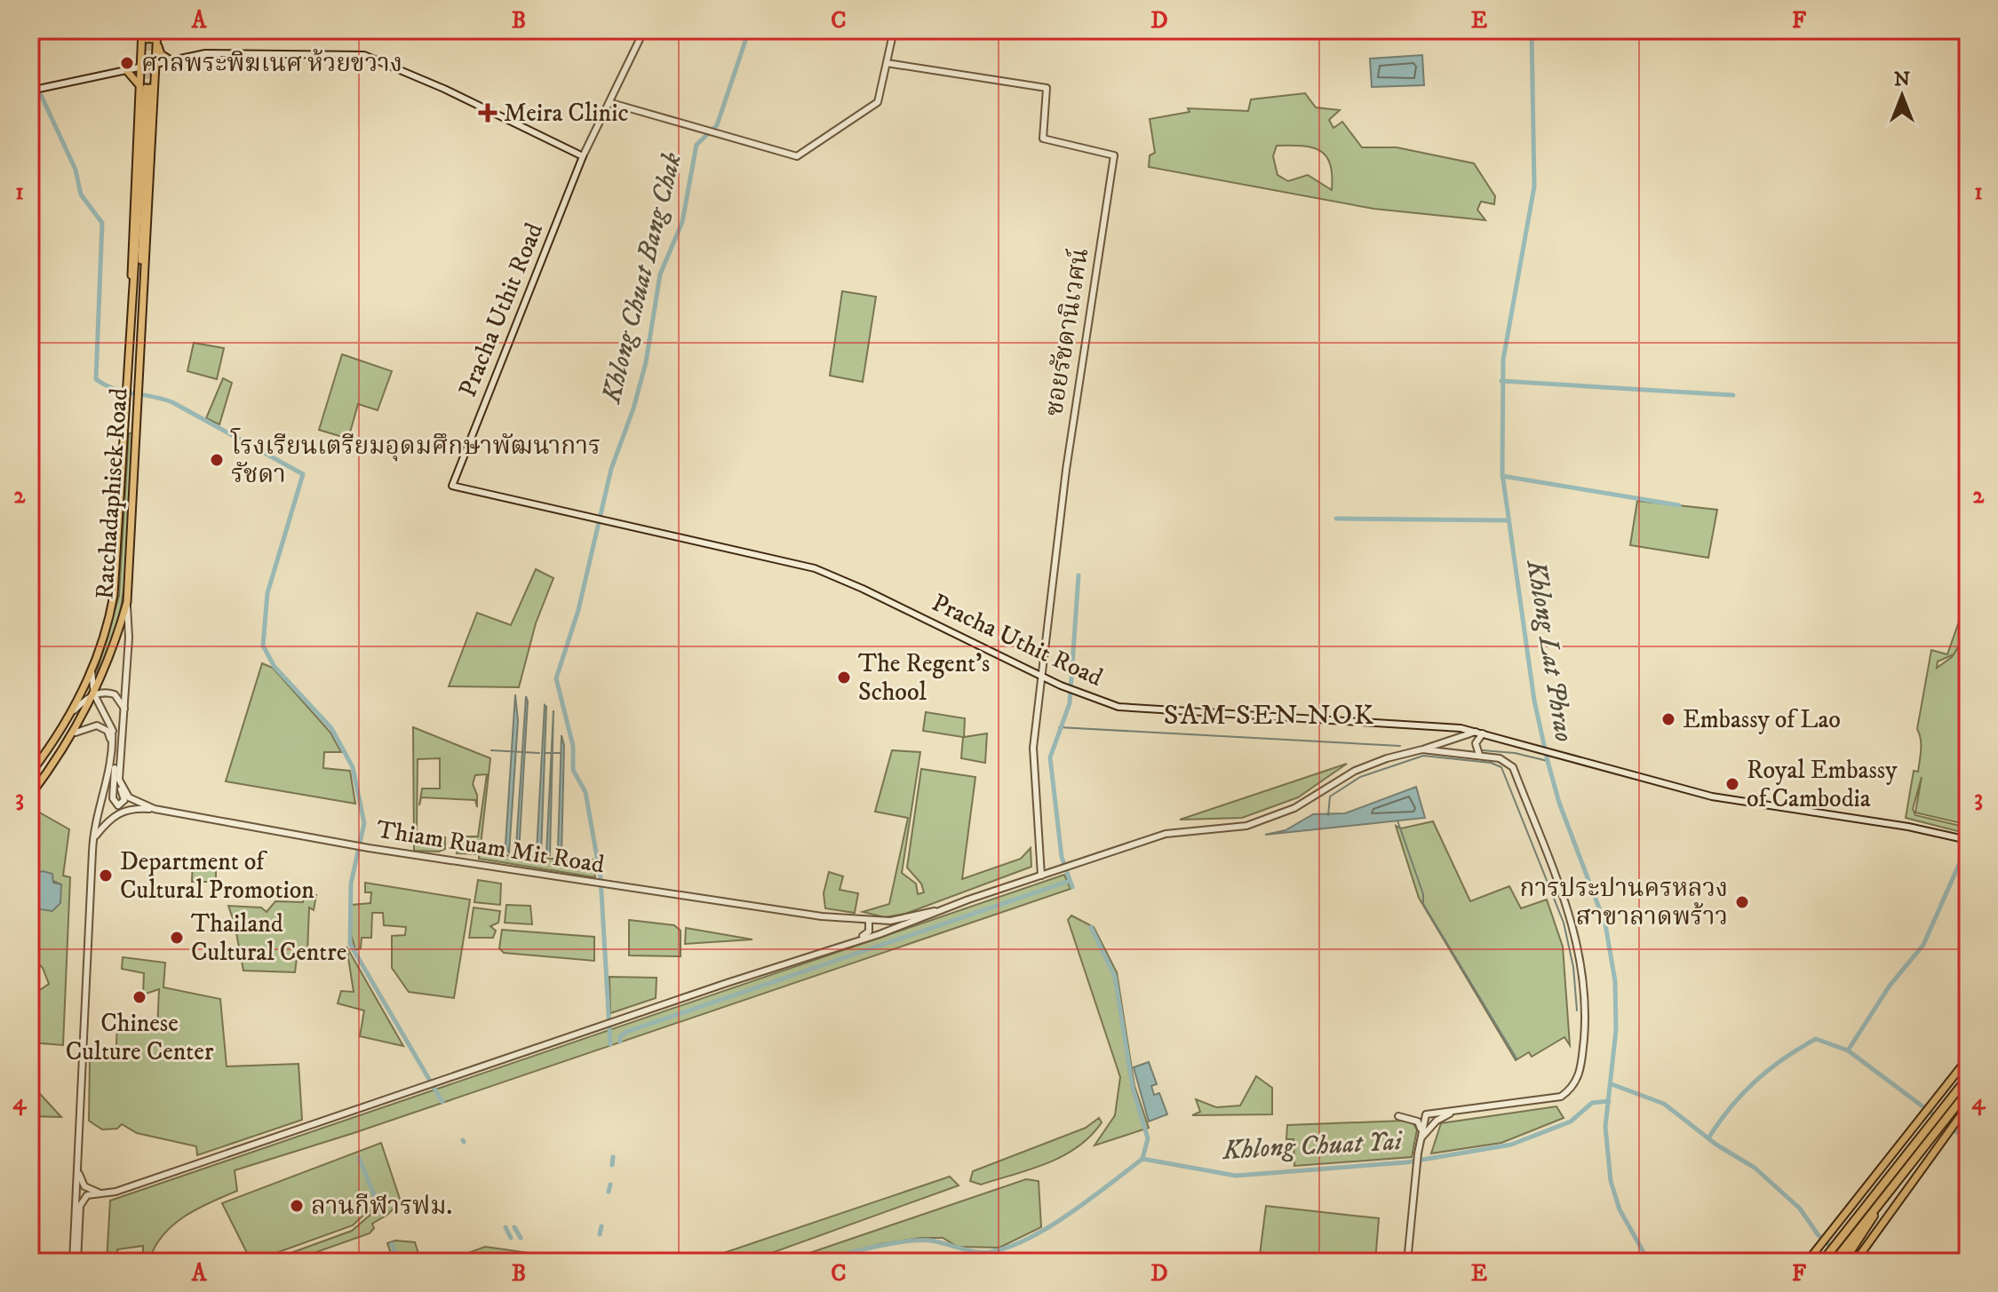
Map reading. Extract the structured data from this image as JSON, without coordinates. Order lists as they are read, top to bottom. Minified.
{"streets":{"main road":["Ratchadaphisek Road"],"street":["Pracha Uthit Road","ซอยรัชดานิเวศน์","Thiam Ruam Mit Road"]},"crossings":[["Pracha Uthit Road","ซอยรัชดานิเวศน์"],["Pracha Uthit Road","Thiam Ruam Mit Road"]],"districts":["SAM SEN NOK"],"water":["Khlong Chuat Bang Chak","Khlong Lat Phrao","Khlong Chuat Yai"],"places":{"other":["ศาลพระพิฆเนศ ห้วยขวาง","โรงเรียนเตรียมอุดมศึกษาพัฒนาการ รัชดา","The Regent's School","Embassy of Lao","Royal Embassy of Cambodia","Department of Cultural Promotion","การประปานครหลวง สาขาลาดพร้าว","Thailand Cultural Centre","Chinese Culture Center","ลานกีฬารฟม."],"health":["Meira Clinic"]},"north":"top","grid":{"columns":["A","B","C","D","E","F"],"rows":["1","2","3","4"]}}
